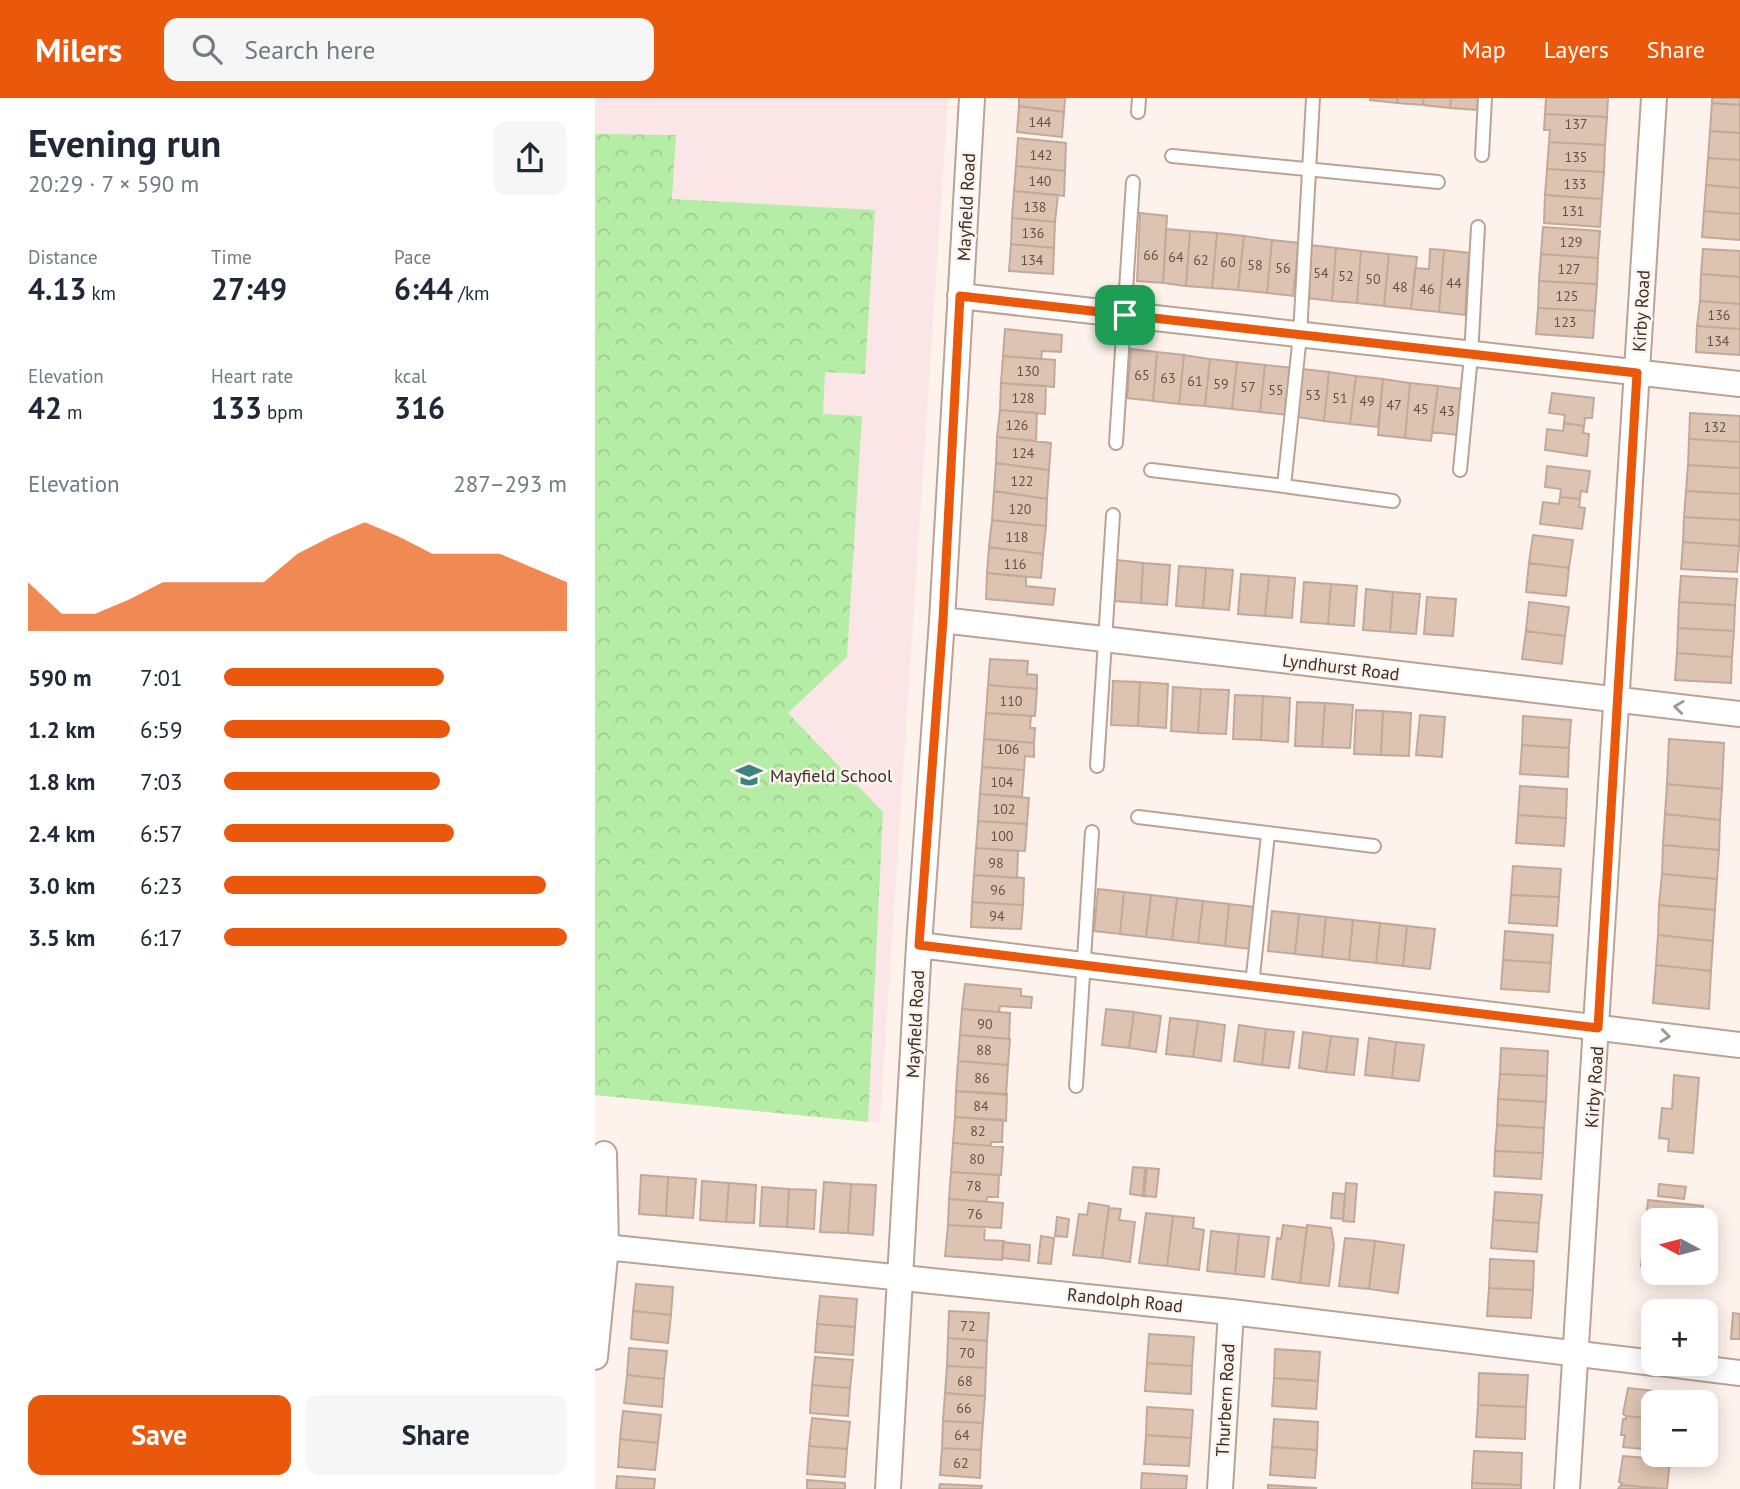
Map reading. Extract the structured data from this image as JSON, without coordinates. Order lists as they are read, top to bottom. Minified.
{"streets":{"street":["Mayfield Road","Kirby Road","Lyndhurst Road","Randolph Road","Thurbern Road"]},"crossings":[["Mayfield Road","Lyndhurst Road"],["Mayfield Road","Randolph Road"],["Kirby Road","Lyndhurst Road"],["Kirby Road","Randolph Road"],["Randolph Road","Thurbern Road"]],"places":{"school or university":["Mayfield School"]},"house_numbers":["144","137","142","135","140","133","138","131","136","129","66","64","134","62","60","58","56","127","54","52","50","44","48","46","125","136","123","134","130","65","63","61","59","57","55","53","128","51","49","47","45","43","126","132","124","122","120","118","116","110","106","104","102","100","98","96","94","90","88","86","84","82","80","78","76","72","70","68","66","64","62"],"north":"left","page":{"header":"Milers","search":"Search here","nav":["Map","Layers","Share"],"heading":["Evening run","20:29 · 7 × 590 m"],"stats":[["Distance","4.13 km"],["Time","27:49"],["Pace","6:44 /km"],["Elevation","42 m"],["Heart rate","133 bpm"],["kcal","316"]],"chart":["Elevation","287–293 m"],"list":[{"name":"590 m","note":"7:01"},{"name":"1.2 km","note":"6:59"},{"name":"1.8 km","note":"7:03"},{"name":"2.4 km","note":"6:57"},{"name":"3.0 km","note":"6:23"},{"name":"3.5 km","note":"6:17"}],"map_buttons":["+","−"],"buttons":["Save","Share"]}}
